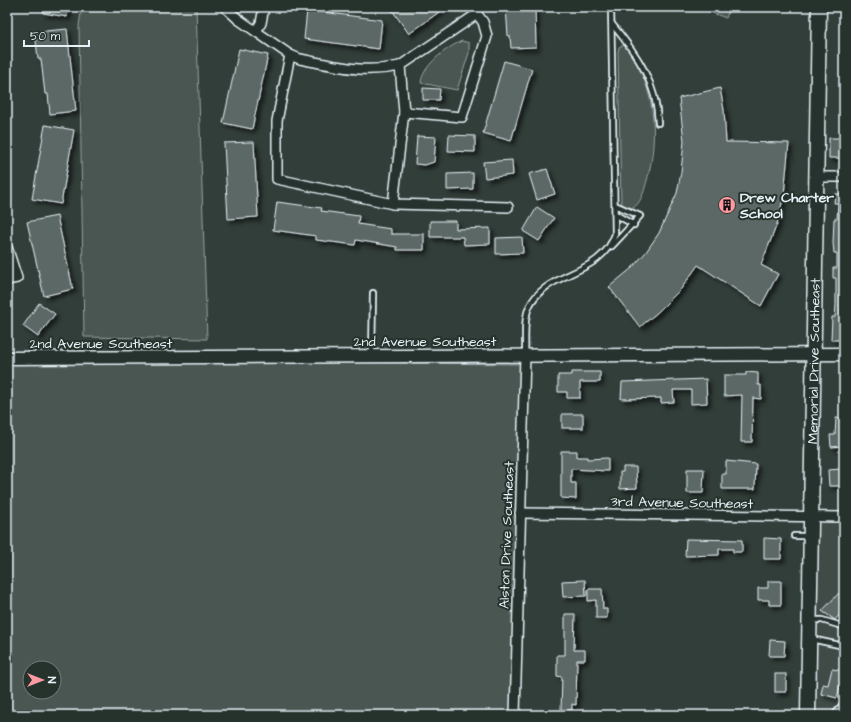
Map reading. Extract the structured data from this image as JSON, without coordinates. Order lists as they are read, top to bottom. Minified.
{"streets":{"main road":["Memorial Drive Southeast"],"street":["2nd Avenue Southeast","3rd Avenue Southeast","Alston Drive Southeast"]},"crossings":[["2nd Avenue Southeast","Memorial Drive Southeast"],["2nd Avenue Southeast","Alston Drive Southeast"],["Memorial Drive Southeast","3rd Avenue Southeast"],["3rd Avenue Southeast","Alston Drive Southeast"]],"places":{"building":["Drew Charter School"]},"scale_bar":"50 m","north":"right"}
